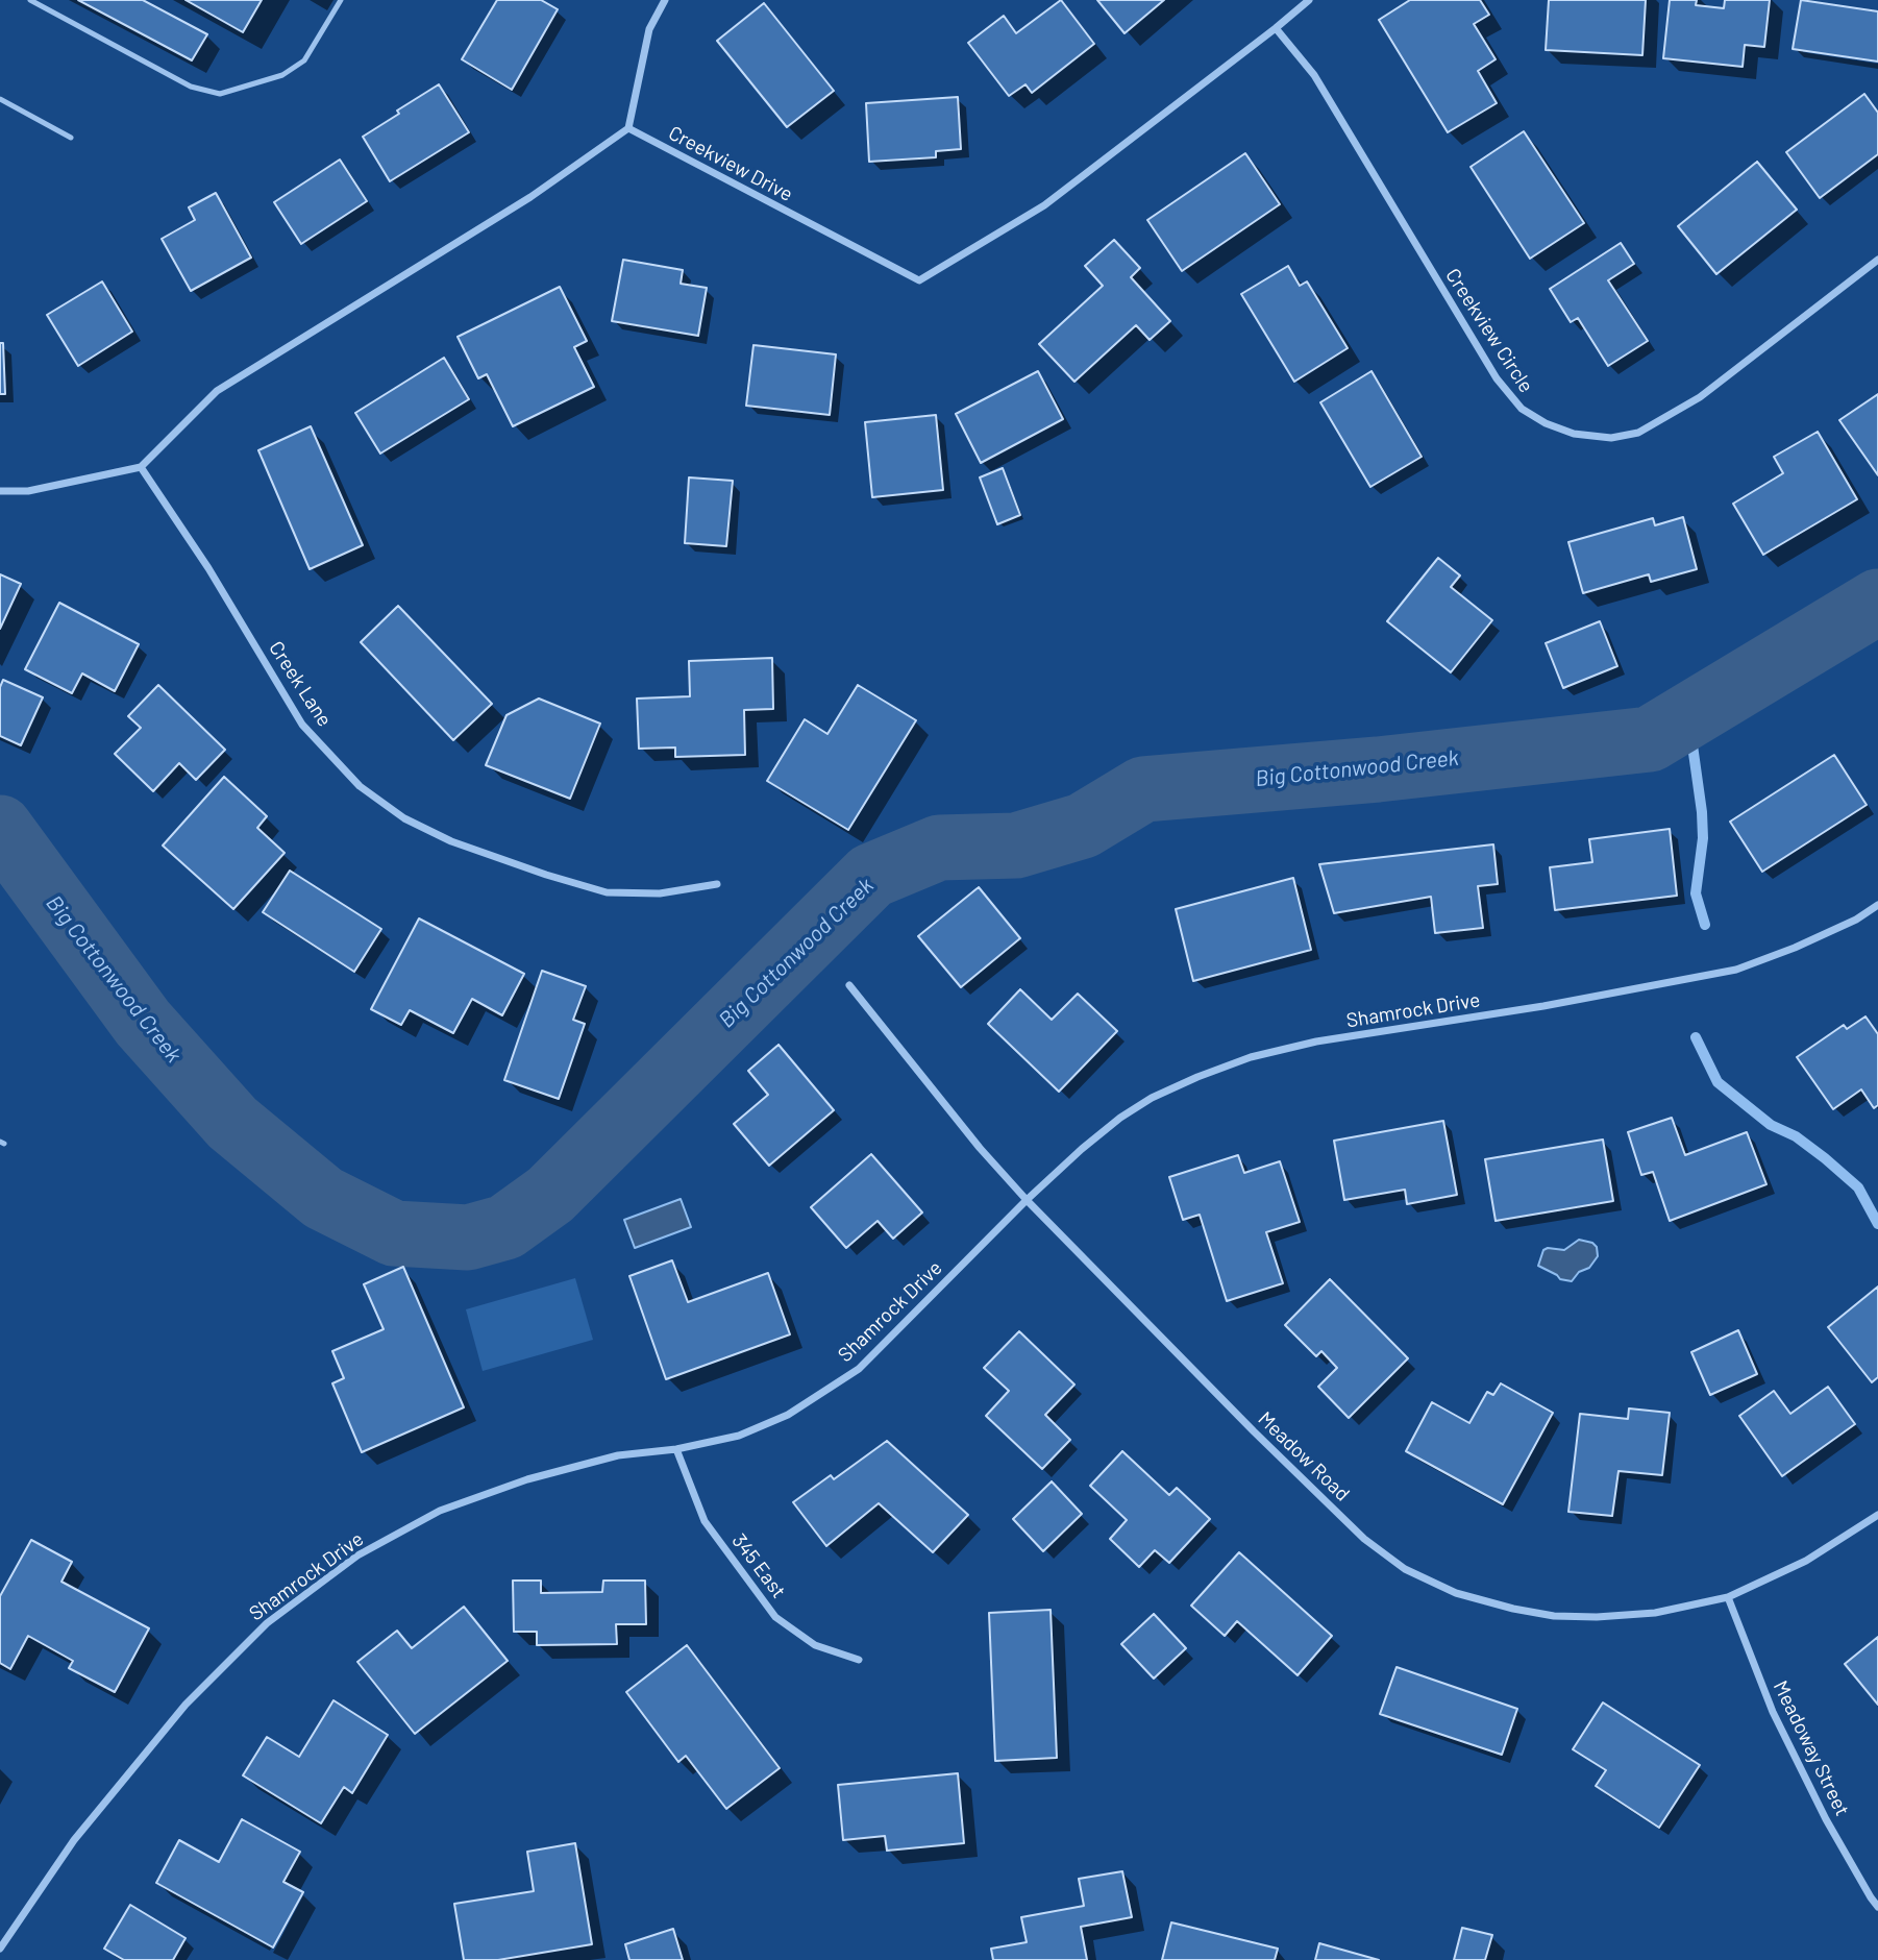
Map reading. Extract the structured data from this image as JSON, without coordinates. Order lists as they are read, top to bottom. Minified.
{"streets":{"street":["Creekview Drive","Creekview Circle","Creek Lane","Shamrock Drive","Meadow Road","345 East","Meadoway Street"]},"crossings":[["Creekview Drive","Creekview Circle"],["Shamrock Drive","Meadow Road"],["Shamrock Drive","345 East"],["Meadow Road","Meadoway Street"]],"water":["Big Cottonwood Creek"]}
